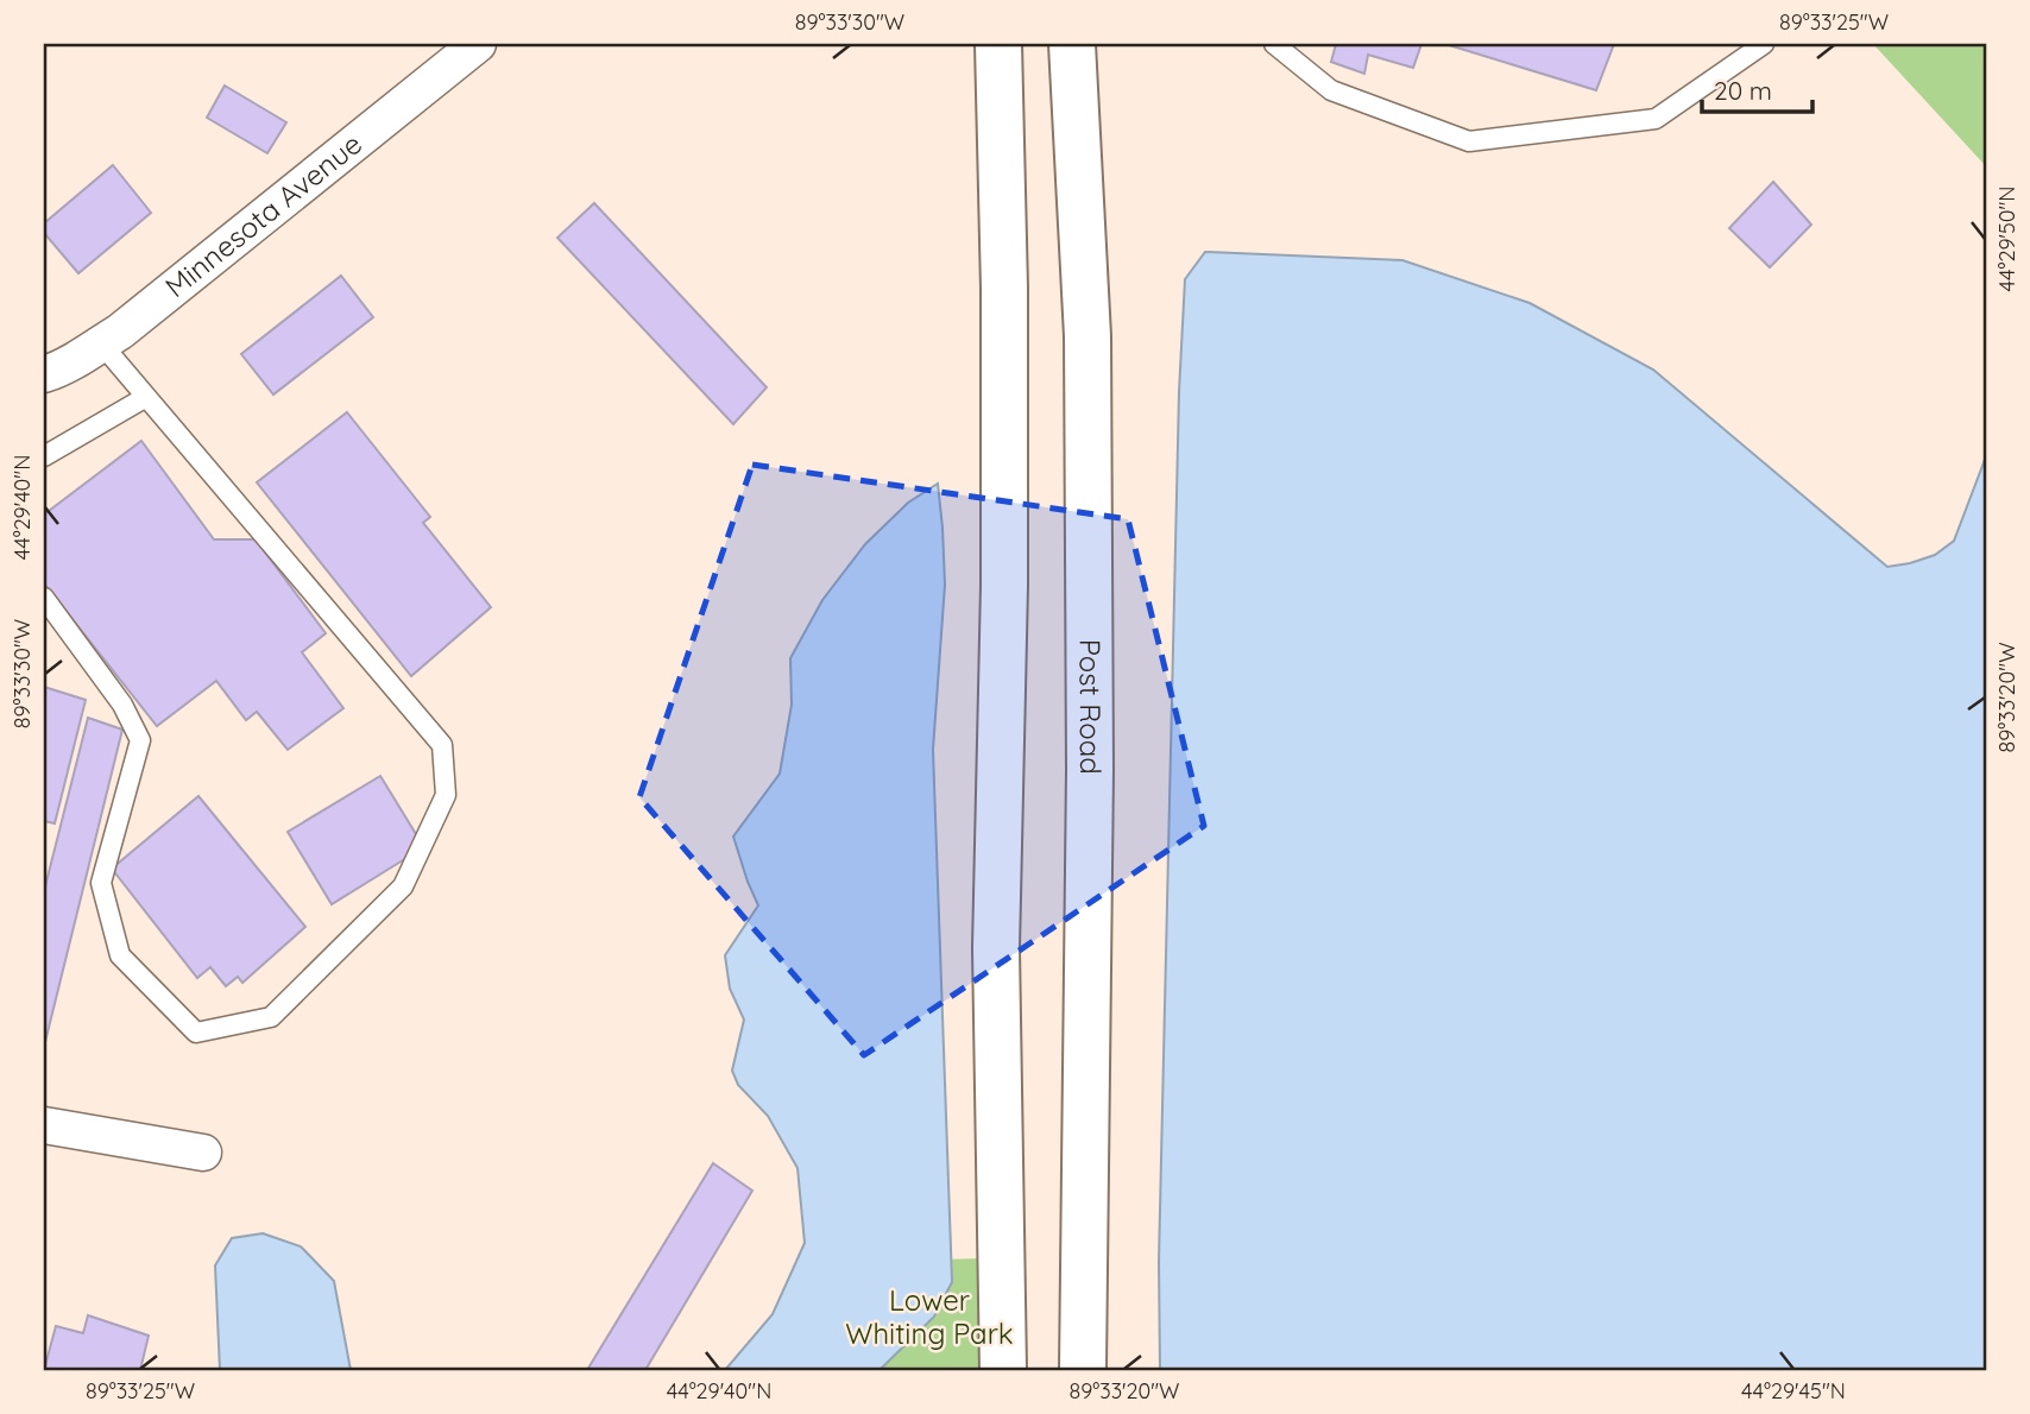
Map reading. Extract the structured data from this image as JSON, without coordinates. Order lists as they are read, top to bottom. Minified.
{"streets":{"main road":["Post Road"],"street":["Minnesota Avenue"]},"parks":["Lower Whiting Park"],"scale_bar":"20 m","coordinates":["89°33'30\"W","89°33'25\"W","44°29'50\"N","44°29'40\"N","89°33'20\"W","44°29'45\"N"]}
